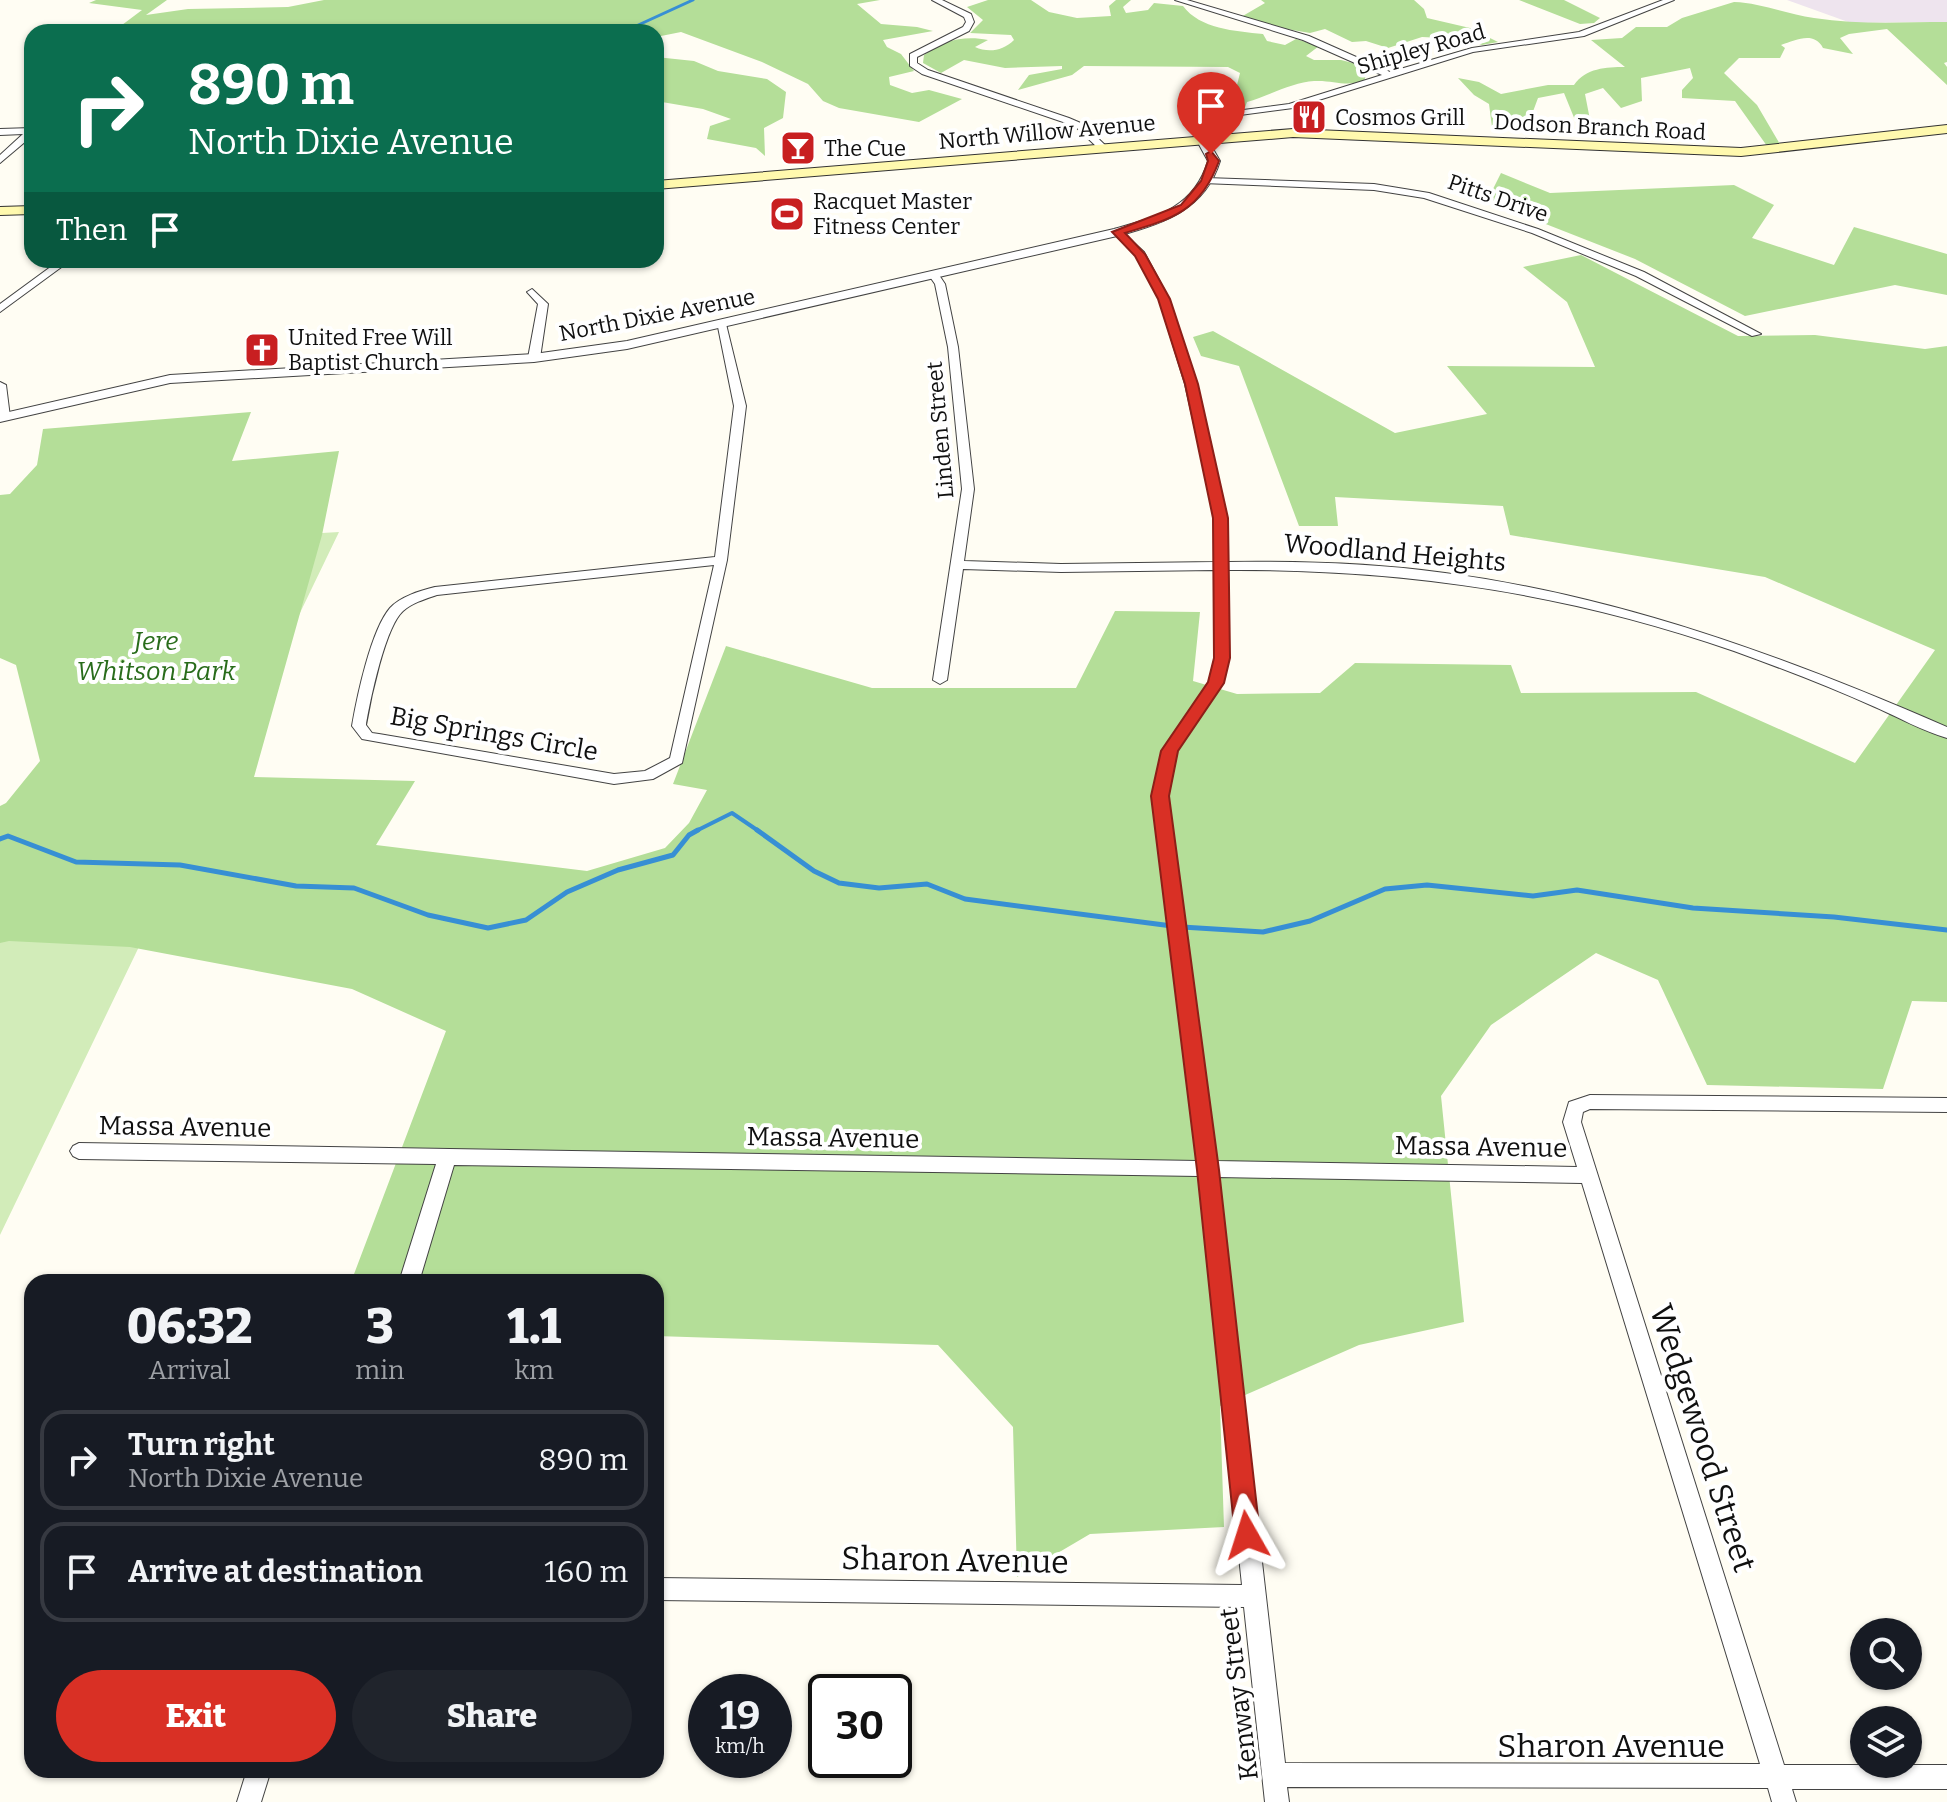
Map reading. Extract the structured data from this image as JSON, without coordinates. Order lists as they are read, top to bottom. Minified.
{"streets":{"main road":["Dodson Branch Road","North Willow Avenue"],"street":["Shipley Road","Pitts Drive","North Dixie Avenue","Linden Street","Woodland Heights","Big Springs Circle","Massa Avenue","Wedgewood Street","Sharon Avenue","Kenway Street"]},"crossings":[["Shipley Road","Dodson Branch Road"],["Shipley Road","North Willow Avenue"],["Dodson Branch Road","North Willow Avenue"],["Pitts Drive","North Dixie Avenue"],["North Dixie Avenue","Linden Street"],["North Dixie Avenue","Big Springs Circle"],["North Dixie Avenue","Kenway Street"],["Linden Street","Woodland Heights"],["Woodland Heights","Kenway Street"],["Massa Avenue","Wedgewood Street"],["Massa Avenue","Kenway Street"],["Wedgewood Street","Sharon Avenue"],["Sharon Avenue","Kenway Street"]],"parks":["Jere Whitson Park"],"places":{"restaurant":["Cosmos Grill"],"bar":["The Cue"],"sports":["Racquet Master Fitness Center"],"church":["United Free Will Baptist Church"]},"page":{"turn":["890 m","North Dixie Avenue"],"then":"Then","eta":["06:32","Arrival","3","min","1.1","km"],"list":[{"name":"Turn right","note":"North Dixie Avenue","value":"890 m"},{"name":"Arrive at destination","value":"160 m"}],"buttons":["Exit","Share"],"speed":"19 km/h","limit":"30"}}
